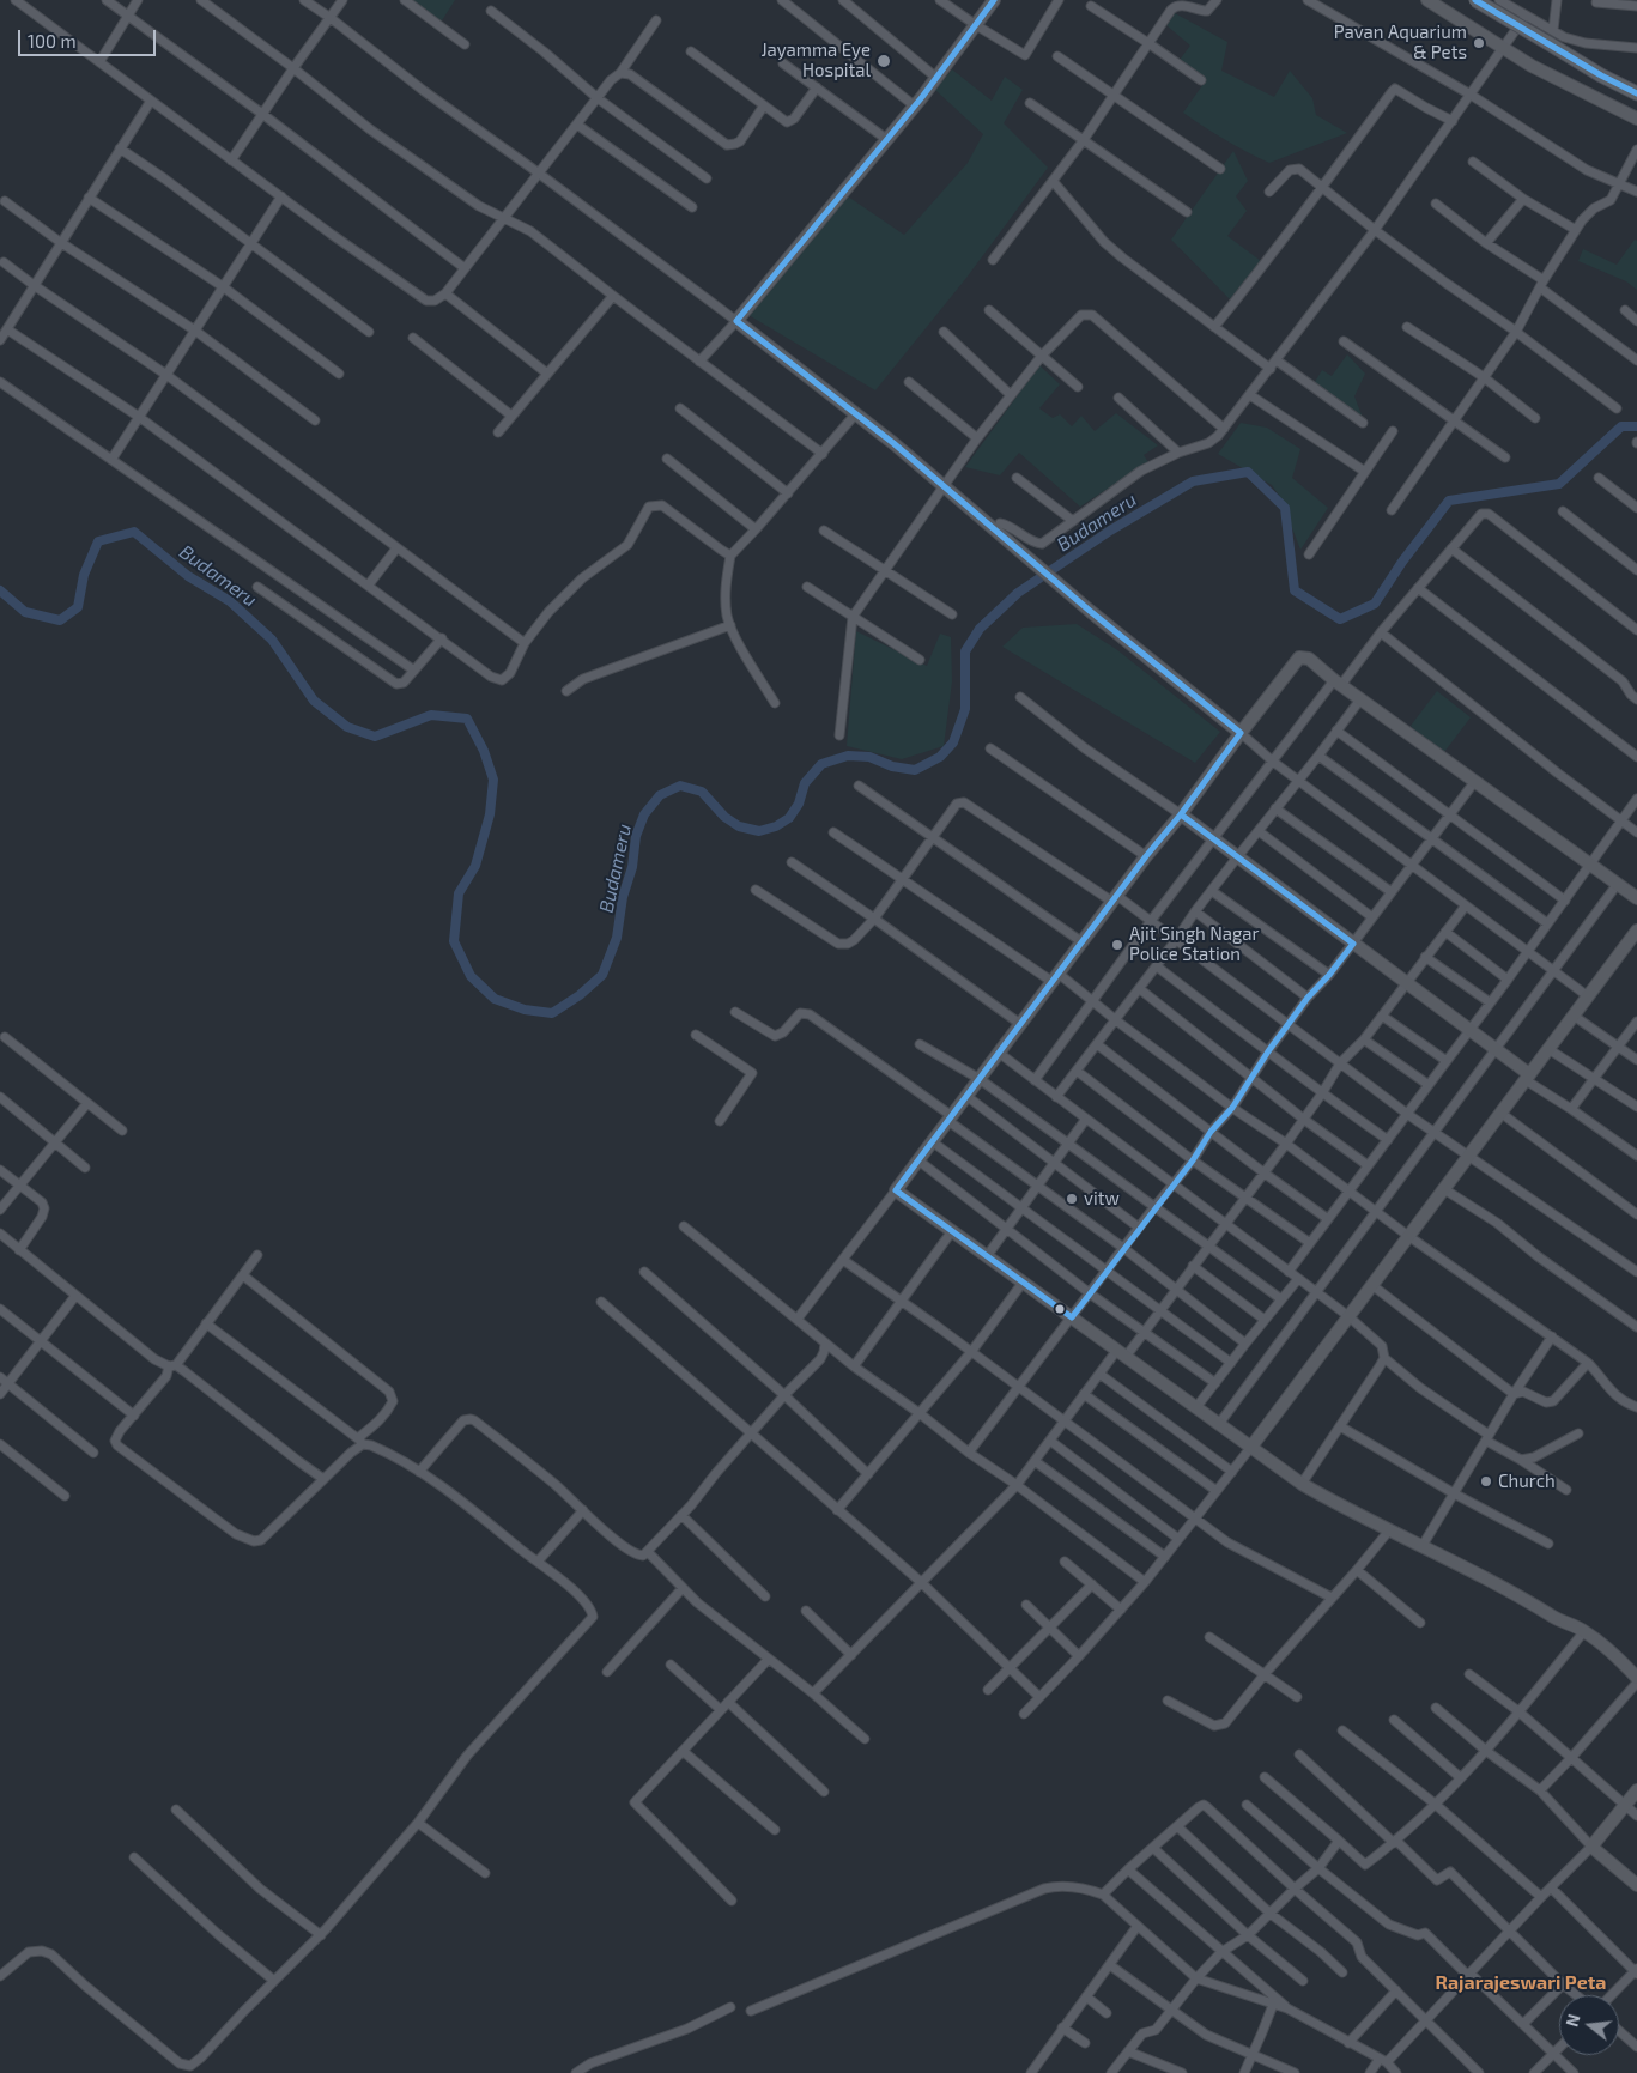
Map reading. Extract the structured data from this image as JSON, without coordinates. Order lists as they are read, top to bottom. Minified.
{"districts":["Rajarajeswari Peta"],"water":["Budameru"],"places":["Pavan Aquarium & Pets","Jayamma Eye Hospital","Ajit Singh Nagar Police Station","vitw","Church"],"scale_bar":"100 m","north":"left"}
